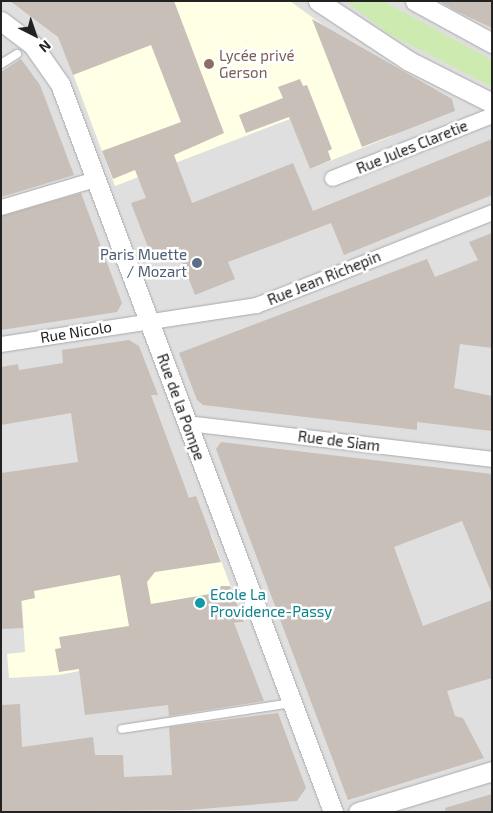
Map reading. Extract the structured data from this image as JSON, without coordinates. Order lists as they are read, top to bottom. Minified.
{"streets":{"street":["Rue Jules Claretie","Rue Jean Richepin","Rue Nicolo","Rue de la Pompe","Rue de Siam"]},"crossings":[["Rue Jean Richepin","Rue Nicolo"],["Rue Jean Richepin","Rue de la Pompe"],["Rue Nicolo","Rue de la Pompe"],["Rue de la Pompe","Rue de Siam"]],"places":["Lycée privé Gerson","Paris Muette / Mozart","Ecole La Providence-Passy"],"north":"bottom right"}
